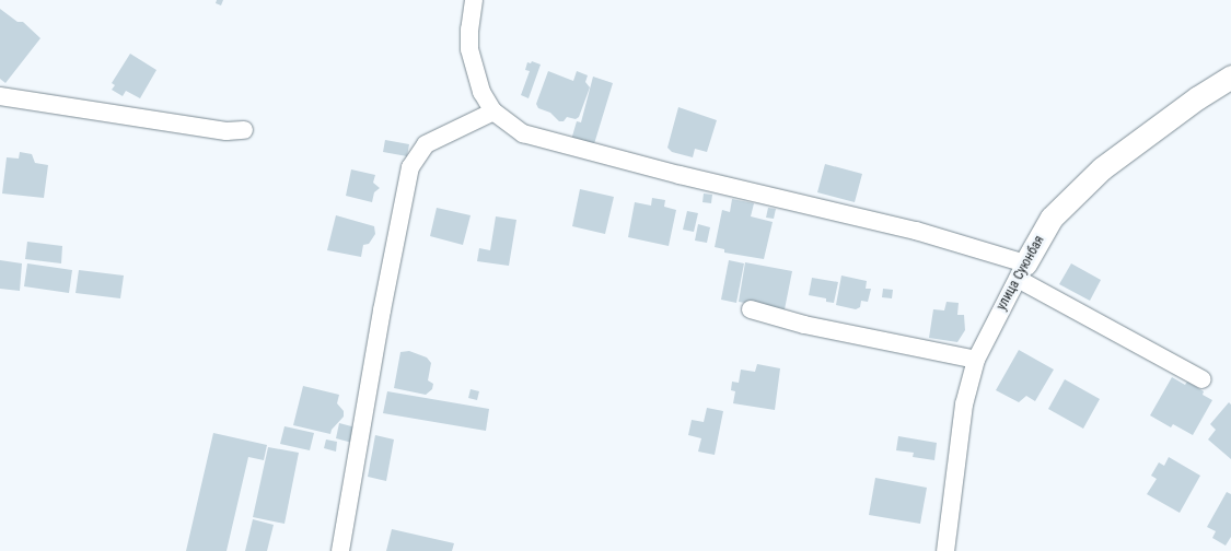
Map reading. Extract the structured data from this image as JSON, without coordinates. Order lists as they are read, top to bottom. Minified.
{"streets":{"street":["улица Суюнбая"]}}
